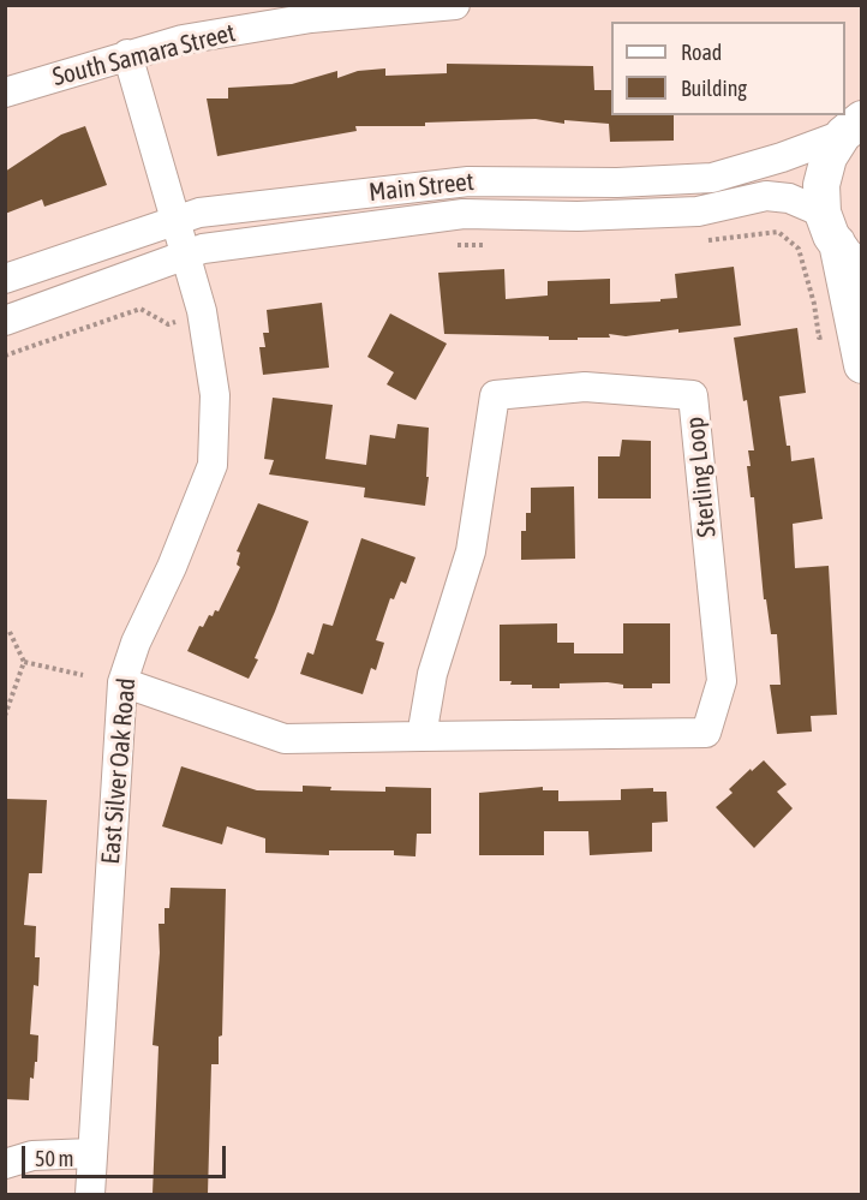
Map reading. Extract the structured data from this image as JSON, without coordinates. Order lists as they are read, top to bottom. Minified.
{"streets":{"street":["South Samara Street","Main Street","Sterling Loop","East Silver Oak Road"]},"crossings":[["South Samara Street","East Silver Oak Road"],["Main Street","East Silver Oak Road"]],"legend":["Road","Building"],"scale_bar":"50 m"}
